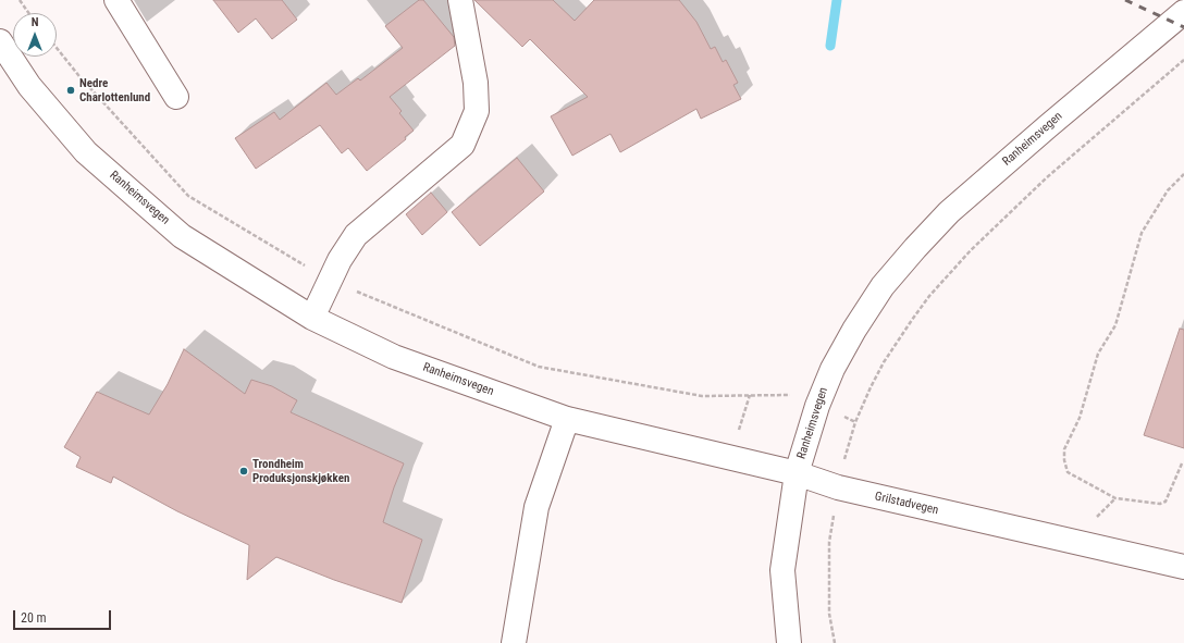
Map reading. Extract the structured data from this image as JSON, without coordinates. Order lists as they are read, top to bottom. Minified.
{"streets":{"street":["Ranheimsvegen","Grilstadvegen"]},"crossings":[["Ranheimsvegen","Grilstadvegen"]],"places":["Nedre Charlottenlund","Trondheim Produksjonskjøkken"],"scale_bar":"20 m","north":"top"}
